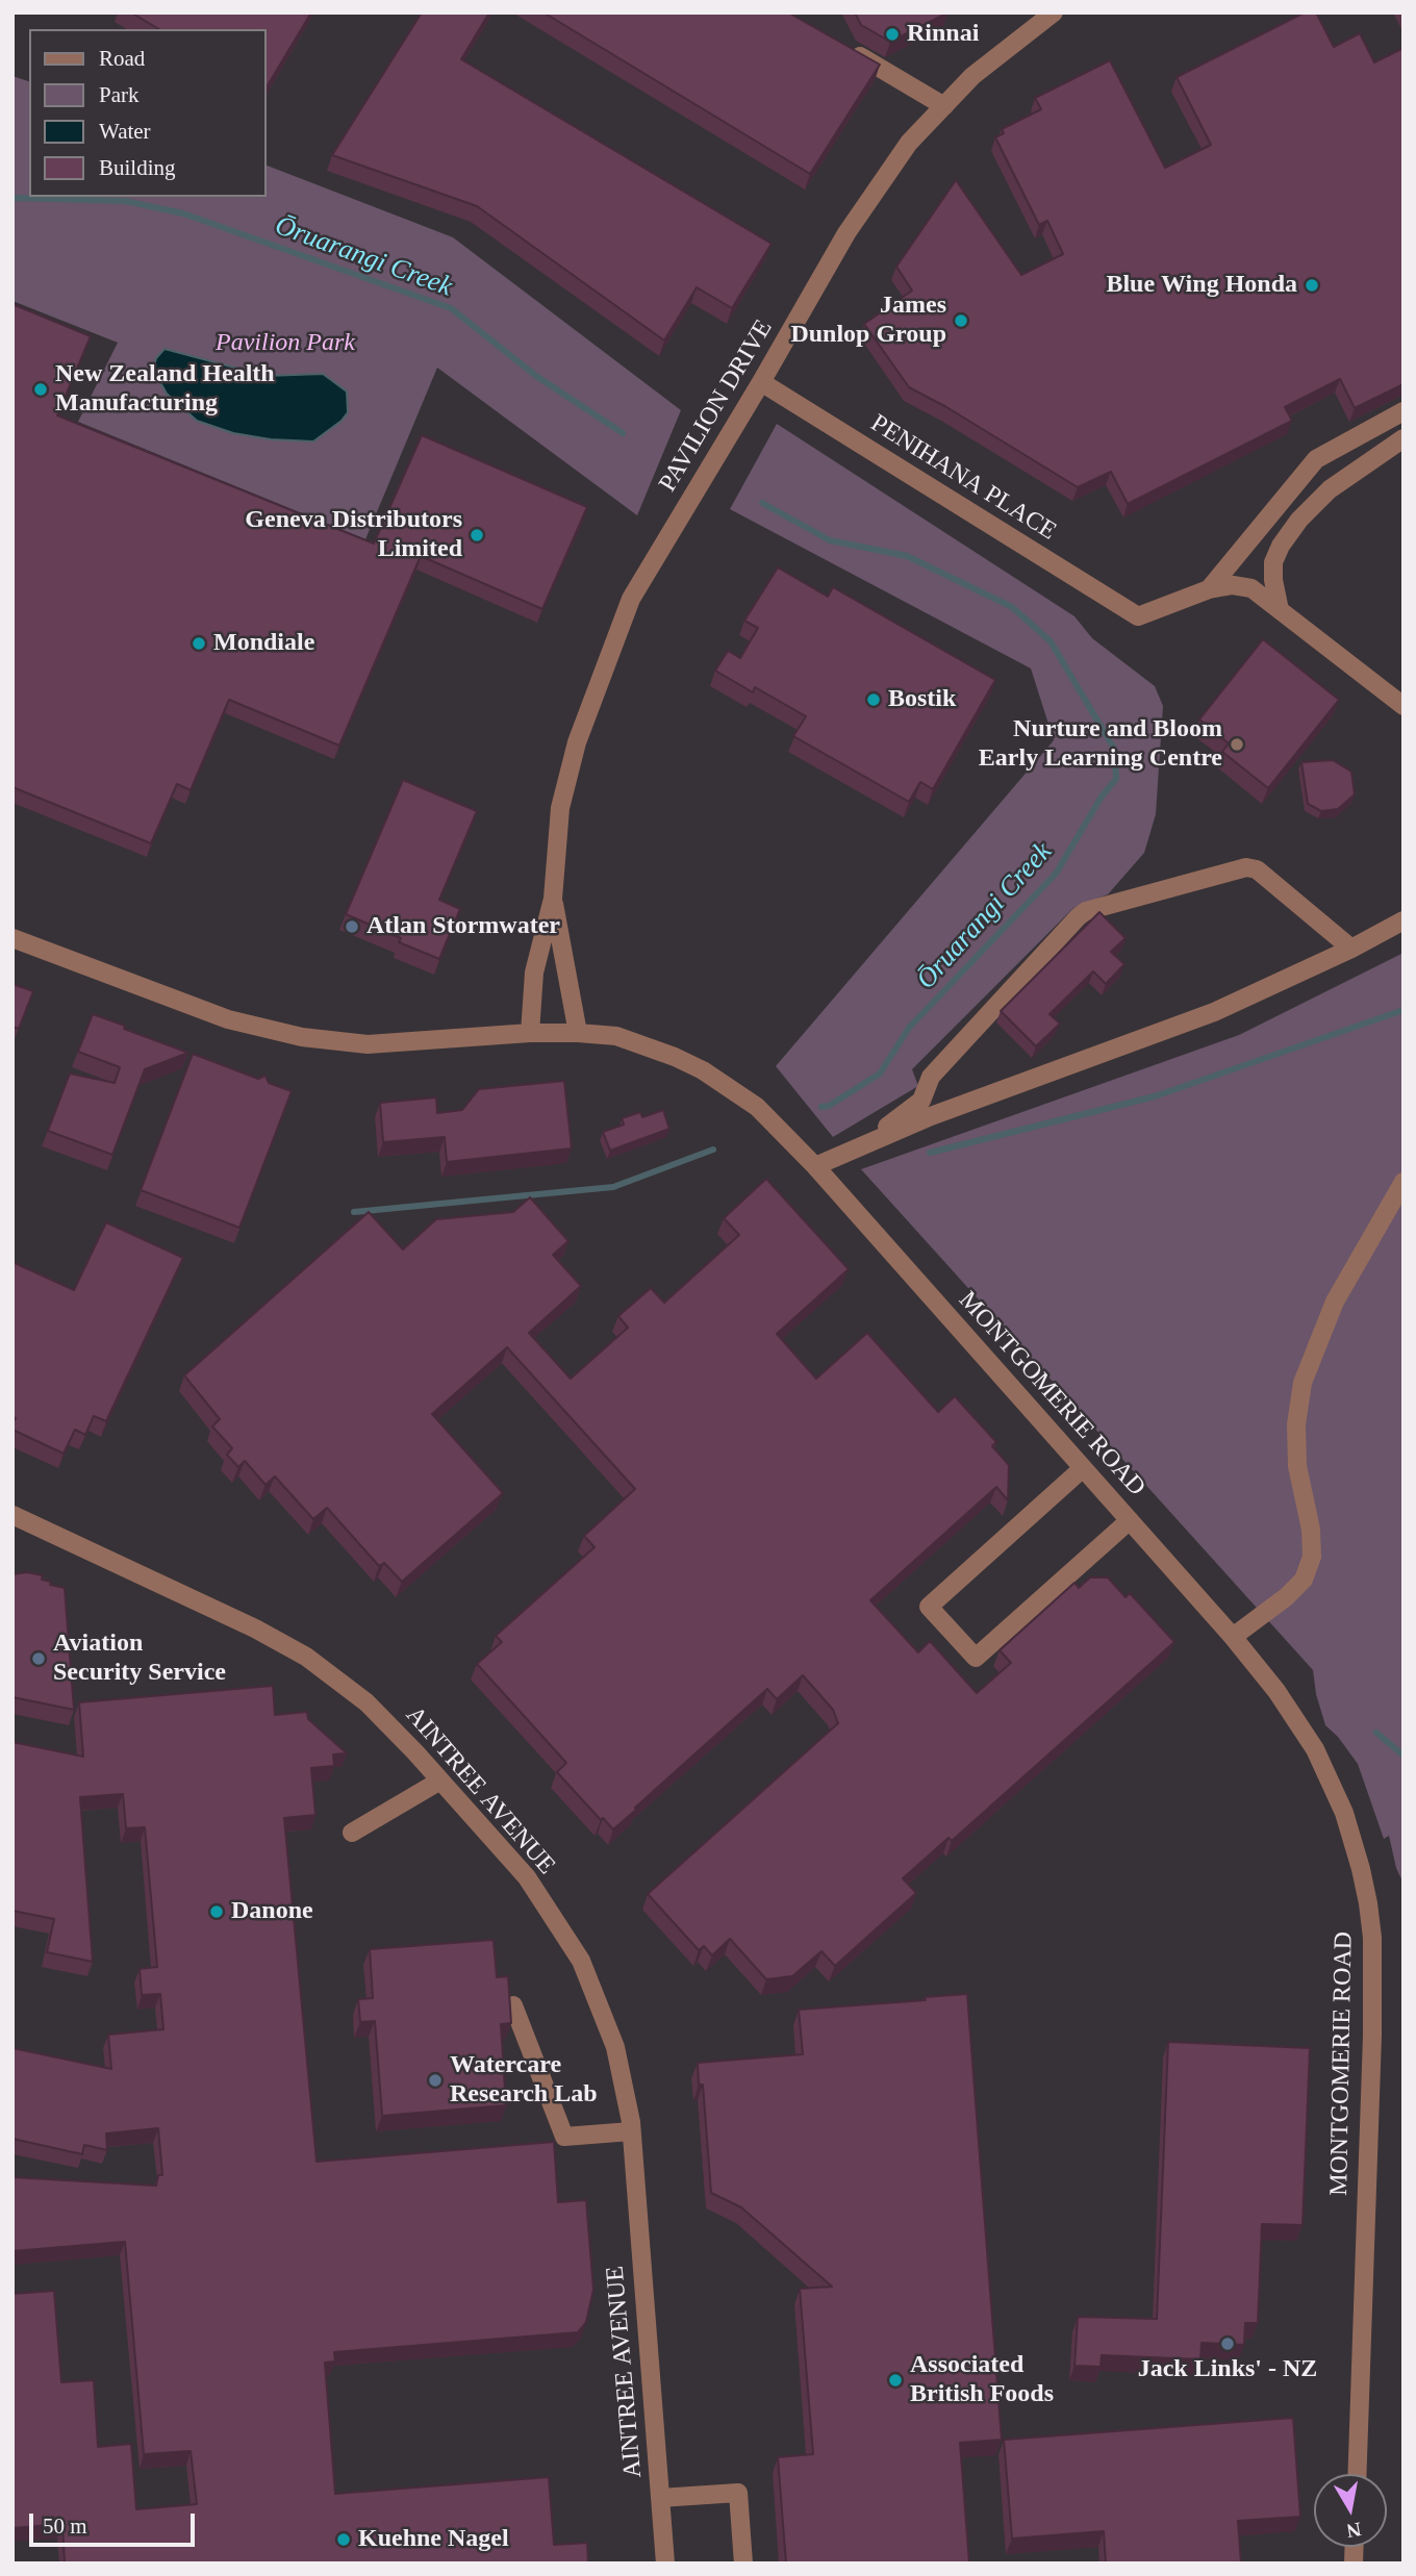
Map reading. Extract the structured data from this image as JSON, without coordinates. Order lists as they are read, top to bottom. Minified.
{"streets":{"street":["PAVILION DRIVE","PENIHANA PLACE","MONTGOMERIE ROAD","AINTREE AVENUE"]},"crossings":[["PAVILION DRIVE","PENIHANA PLACE"],["PAVILION DRIVE","MONTGOMERIE ROAD"]],"water":["Ōruarangi Creek"],"parks":["Pavilion Park"],"places":["Rinnai","Blue Wing Honda","James Dunlop Group","New Zealand Health Manufacturing","Geneva Distributors Limited","Mondiale","Bostik","Nurture and Bloom Early Learning Centre","Atlan Stormwater","Aviation Security Service","Danone","Watercare Research Lab","Jack Links' - NZ","Associated British Foods","Kuehne Nagel"],"legend":["Road","Park","Water","Building"],"scale_bar":"50 m","north":"bottom"}
